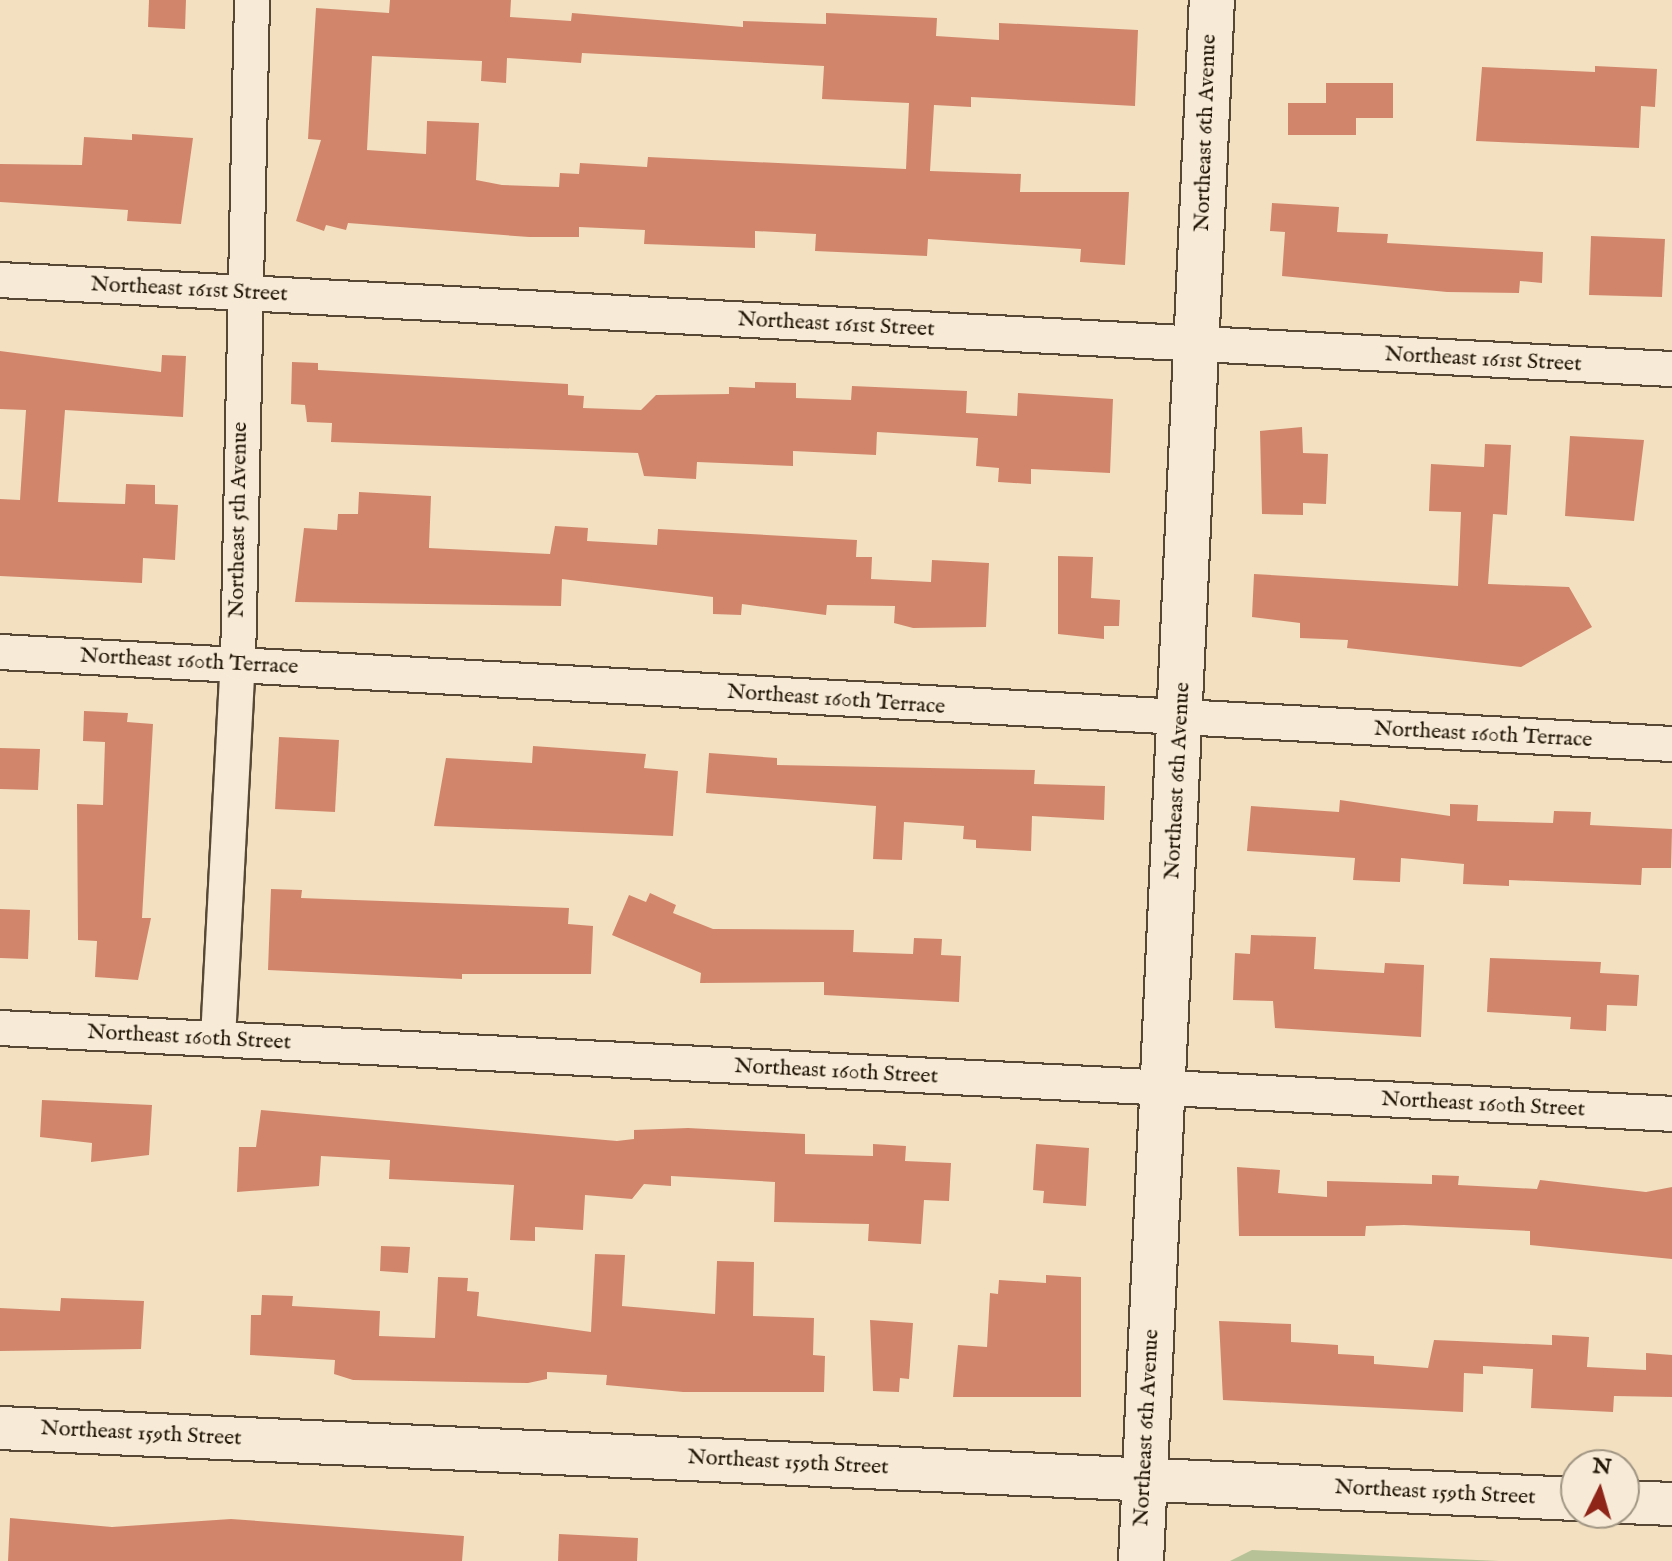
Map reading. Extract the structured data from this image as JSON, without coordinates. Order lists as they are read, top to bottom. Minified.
{"streets":{"main road":["Northeast 6th Avenue"],"street":["Northeast 161st Street","Northeast 5th Avenue","Northeast 160th Terrace","Northeast 160th Street","Northeast 159th Street"]},"crossings":[["Northeast 6th Avenue","Northeast 161st Street"],["Northeast 6th Avenue","Northeast 160th Terrace"],["Northeast 6th Avenue","Northeast 160th Street"],["Northeast 6th Avenue","Northeast 159th Street"],["Northeast 161st Street","Northeast 5th Avenue"],["Northeast 5th Avenue","Northeast 160th Terrace"],["Northeast 5th Avenue","Northeast 160th Street"]],"north":"top"}
